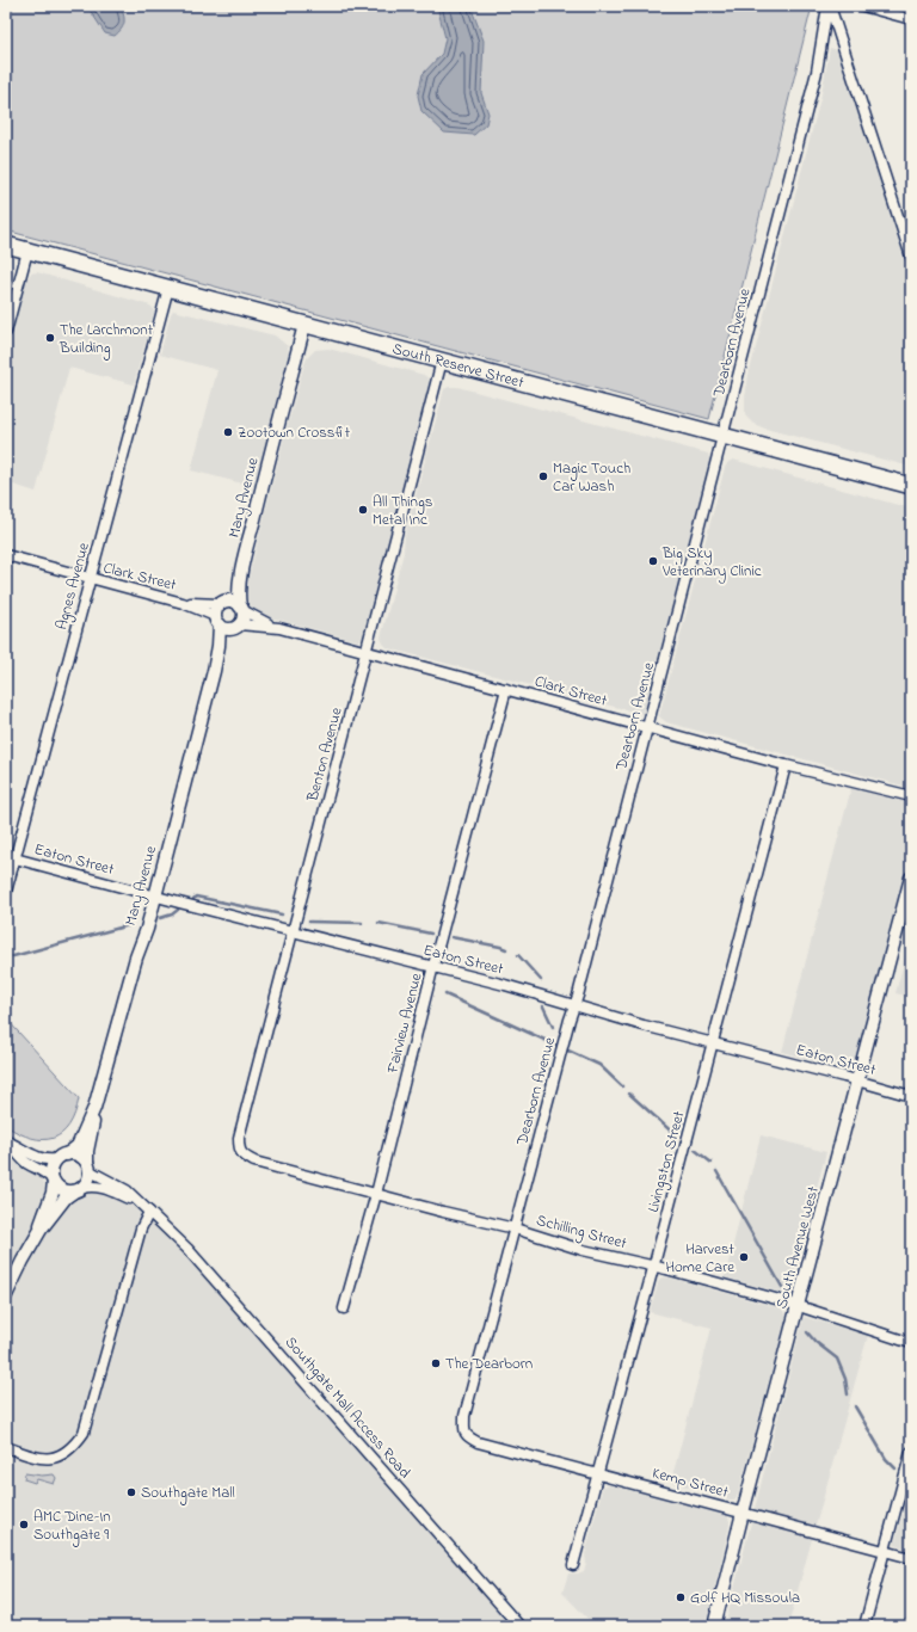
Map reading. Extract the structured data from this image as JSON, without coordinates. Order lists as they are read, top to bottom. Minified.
{"streets":{"highway":["South Reserve Street"],"street":["Dearborn Avenue","Mary Avenue","Clark Street","Agnes Avenue","Benton Avenue","Eaton Street","Fairview Avenue","Livingston Street","Schilling Street","South Avenue West","Southgate Mall Access Road","Kemp Street"]},"crossings":[["Dearborn Avenue","South Reserve Street"],["Dearborn Avenue","Clark Street"],["Dearborn Avenue","Eaton Street"],["Dearborn Avenue","Schilling Street"],["Dearborn Avenue","Kemp Street"],["South Reserve Street","Mary Avenue"],["South Reserve Street","Agnes Avenue"],["South Reserve Street","Benton Avenue"],["Mary Avenue","Clark Street"],["Mary Avenue","Eaton Street"],["Mary Avenue","Southgate Mall Access Road"],["Clark Street","Agnes Avenue"],["Clark Street","Benton Avenue"],["Clark Street","Fairview Avenue"],["Clark Street","Livingston Street"],["Agnes Avenue","Eaton Street"],["Benton Avenue","Eaton Street"],["Benton Avenue","Schilling Street"],["Eaton Street","Fairview Avenue"],["Eaton Street","Livingston Street"],["Eaton Street","South Avenue West"],["Fairview Avenue","Schilling Street"],["Livingston Street","Schilling Street"],["Livingston Street","Kemp Street"],["Schilling Street","South Avenue West"],["South Avenue West","Kemp Street"]],"places":["The Larchmont Building","Zootown Crossfit","Magic Touch Car Wash","All Things Metal Inc","Big Sky Veterinary Clinic","Harvest Home Care","The Dearborn","Southgate Mall","AMC Dine-In Southgate 9","Golf HQ Missoula"]}
